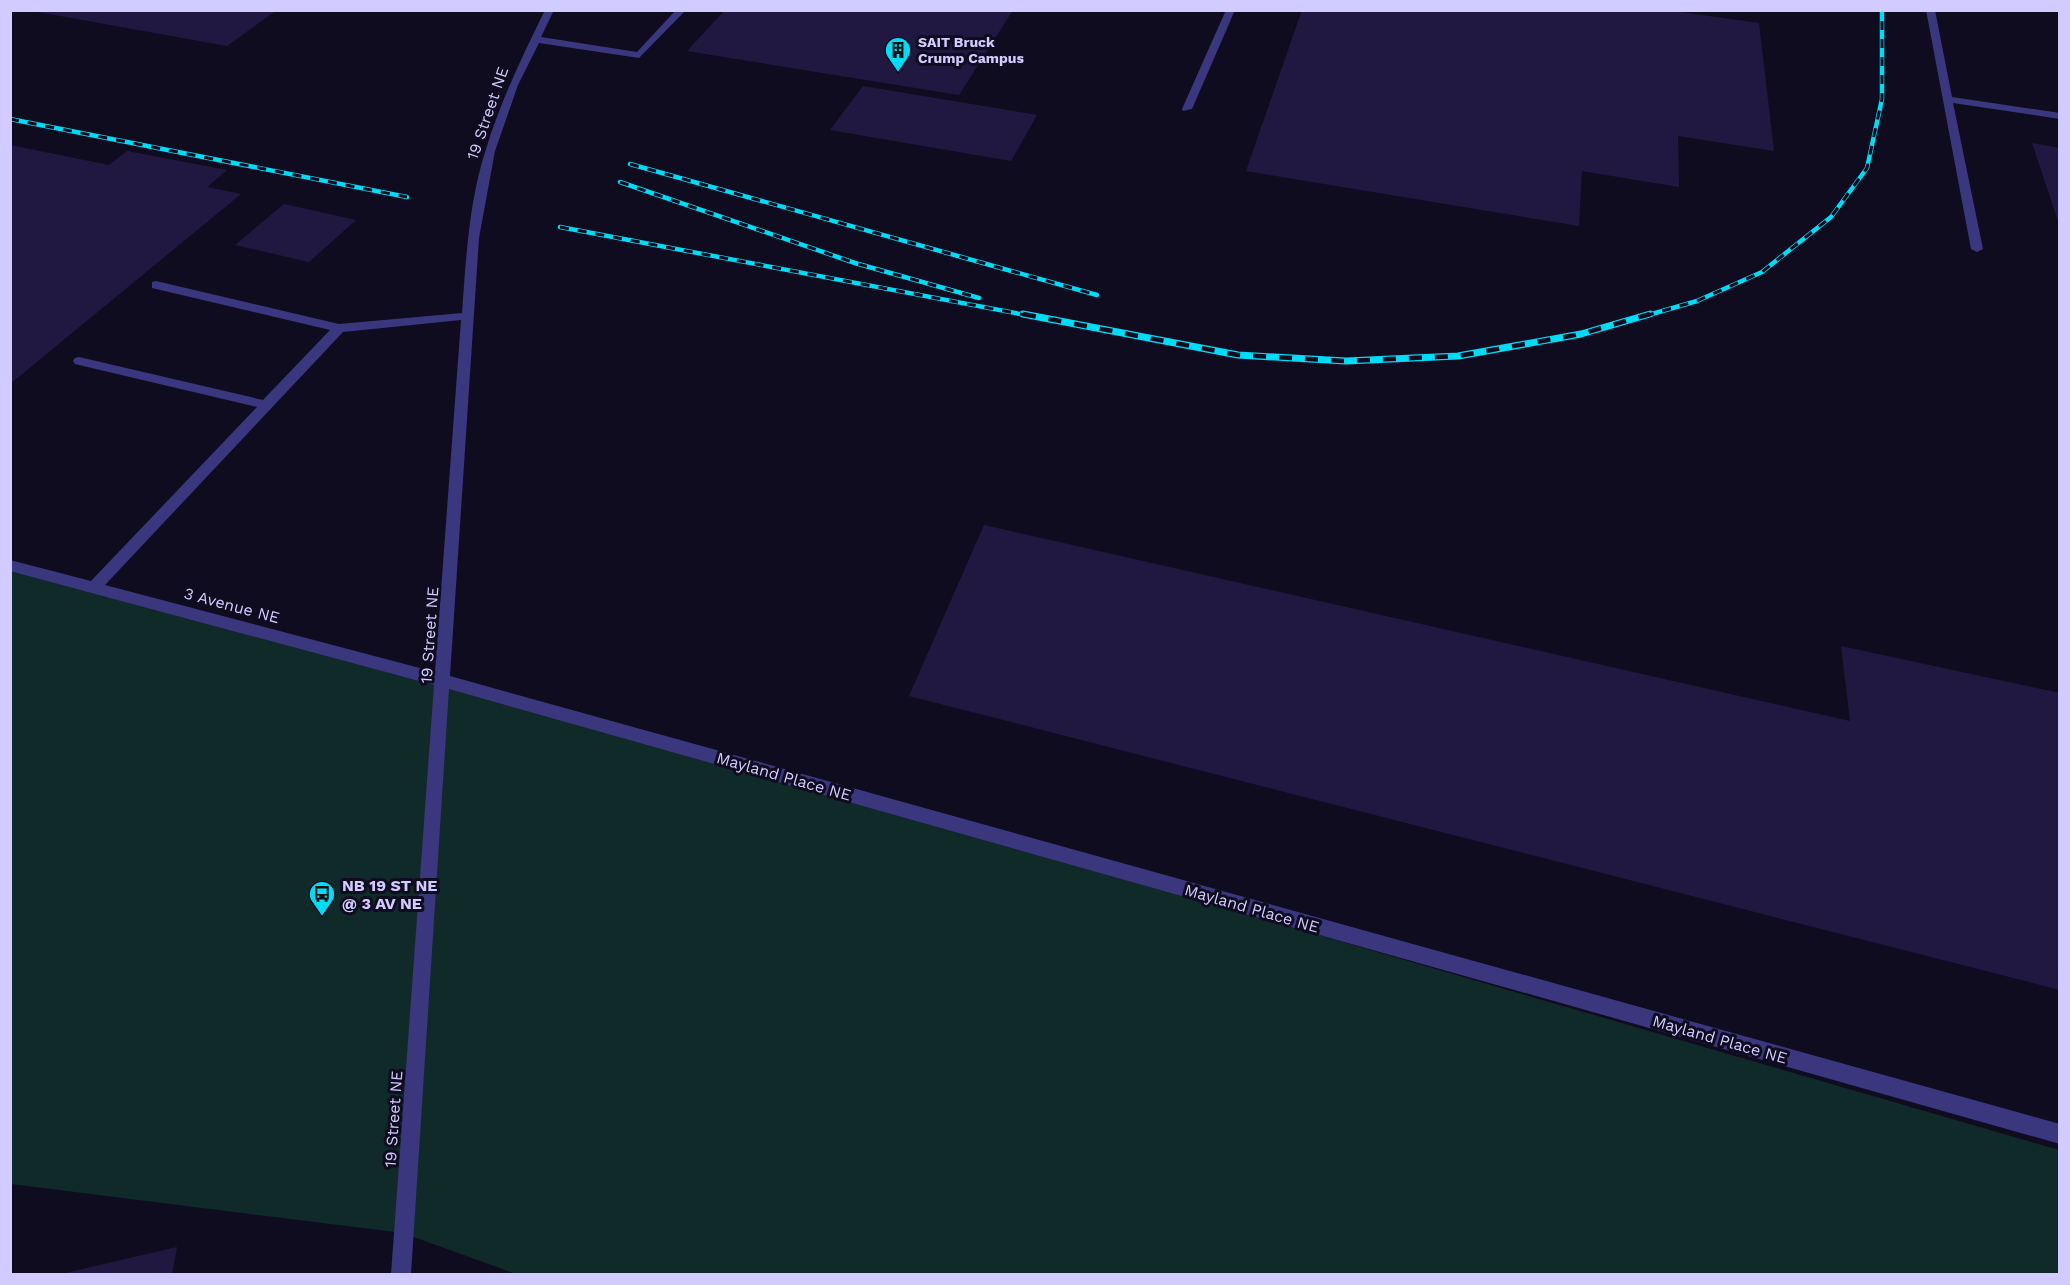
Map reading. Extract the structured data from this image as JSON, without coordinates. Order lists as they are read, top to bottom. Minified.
{"streets":{"street":["19 Street NE","3 Avenue NE","Mayland Place NE"]},"crossings":[["19 Street NE","3 Avenue NE"],["19 Street NE","Mayland Place NE"],["3 Avenue NE","Mayland Place NE"]],"places":{"building":["SAIT Bruck Crump Campus"],"bus stop":["NB 19 ST NE @ 3 AV NE"]}}
